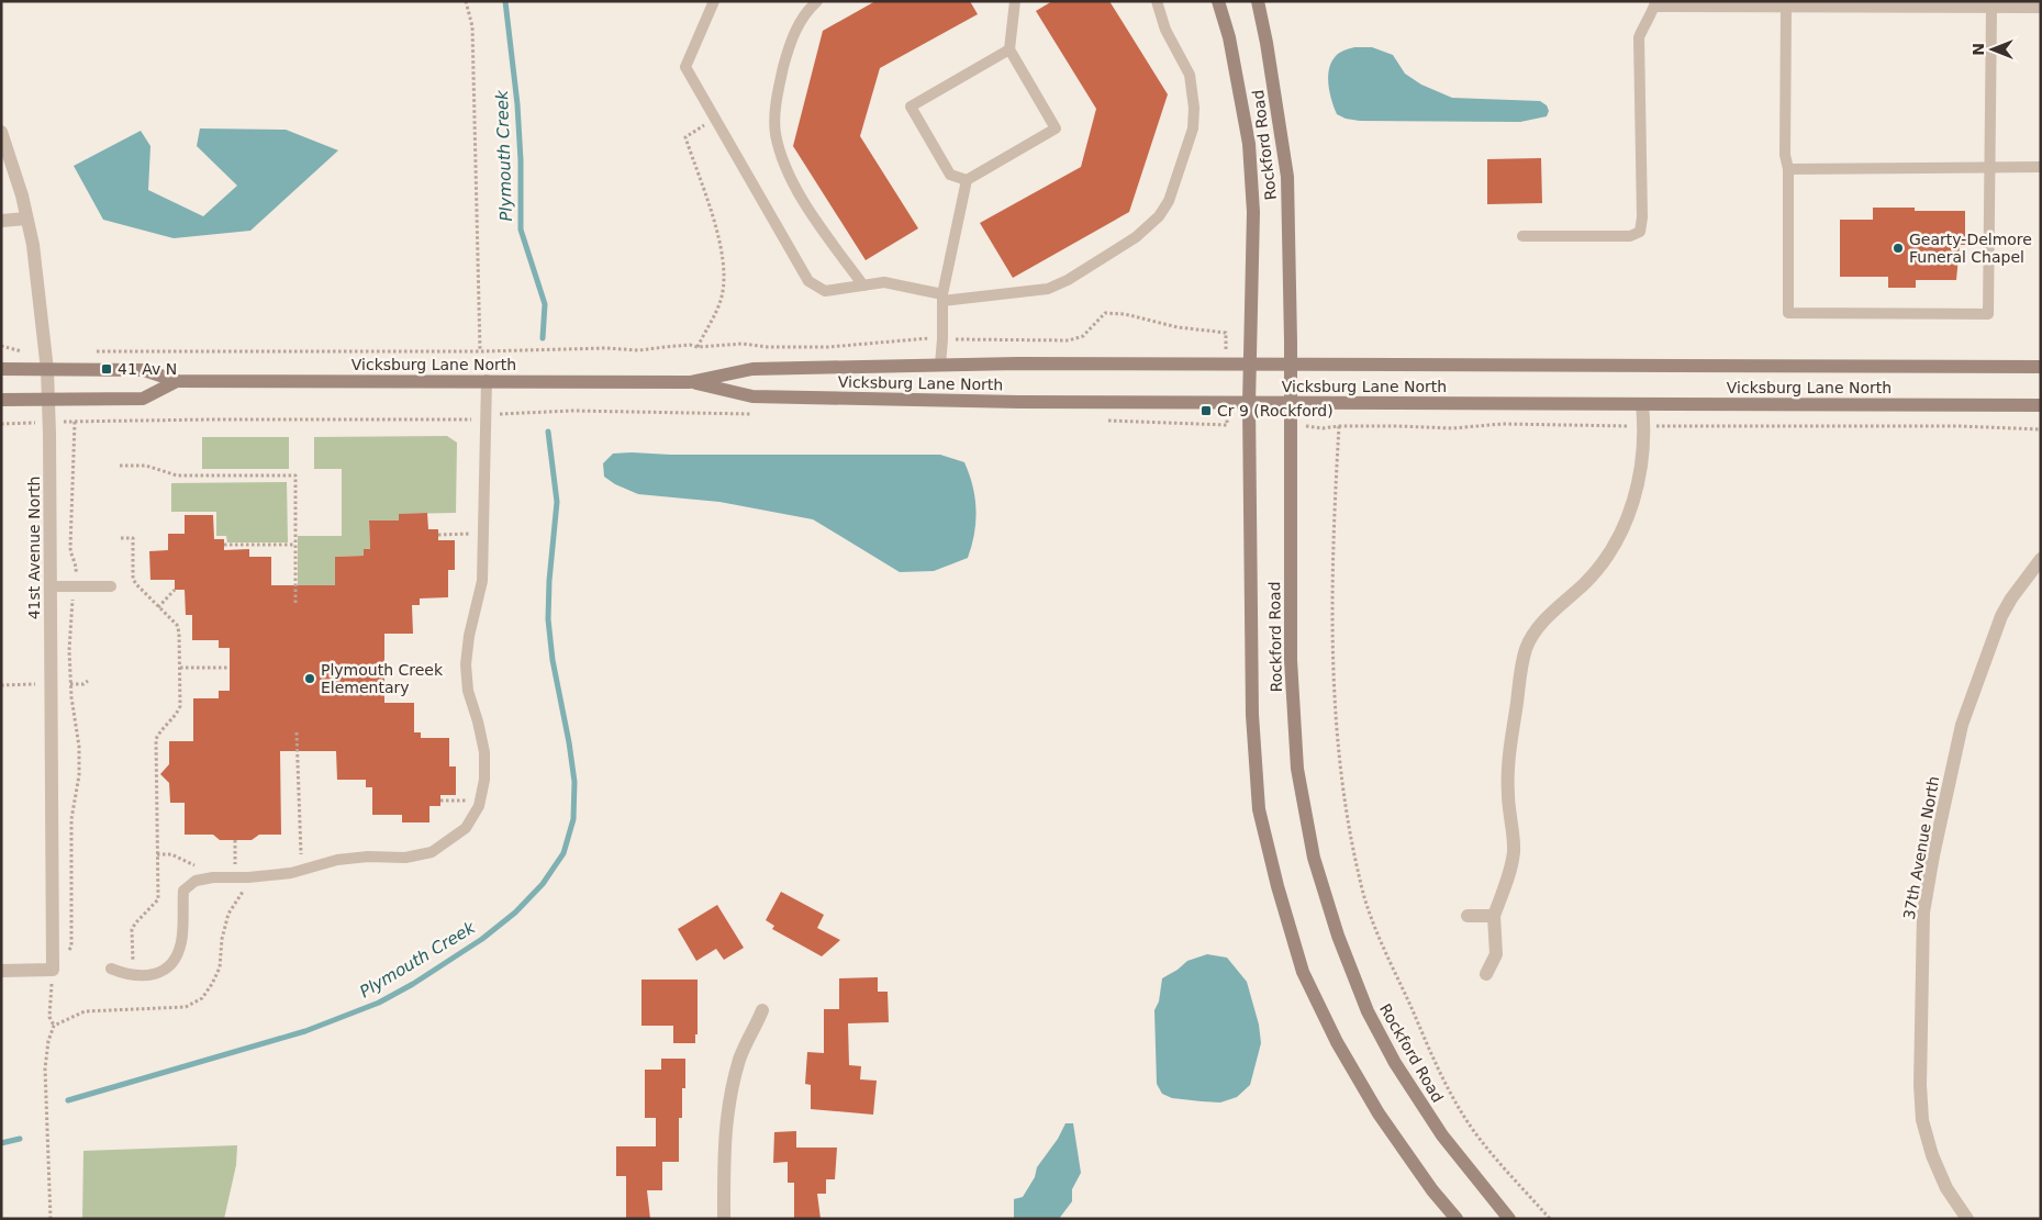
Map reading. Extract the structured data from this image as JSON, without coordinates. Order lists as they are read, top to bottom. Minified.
{"streets":{"main road":["Rockford Road","Vicksburg Lane North"],"street":["41st Avenue North","37th Avenue North"]},"crossings":[["Rockford Road","Vicksburg Lane North"],["Vicksburg Lane North","41st Avenue North"]],"water":["Plymouth Creek"],"places":{"other":["Gearty-Delmore Funeral Chapel","Plymouth Creek Elementary"],"transit":["41 Av N","Cr 9 (Rockford)"]},"north":"left"}
